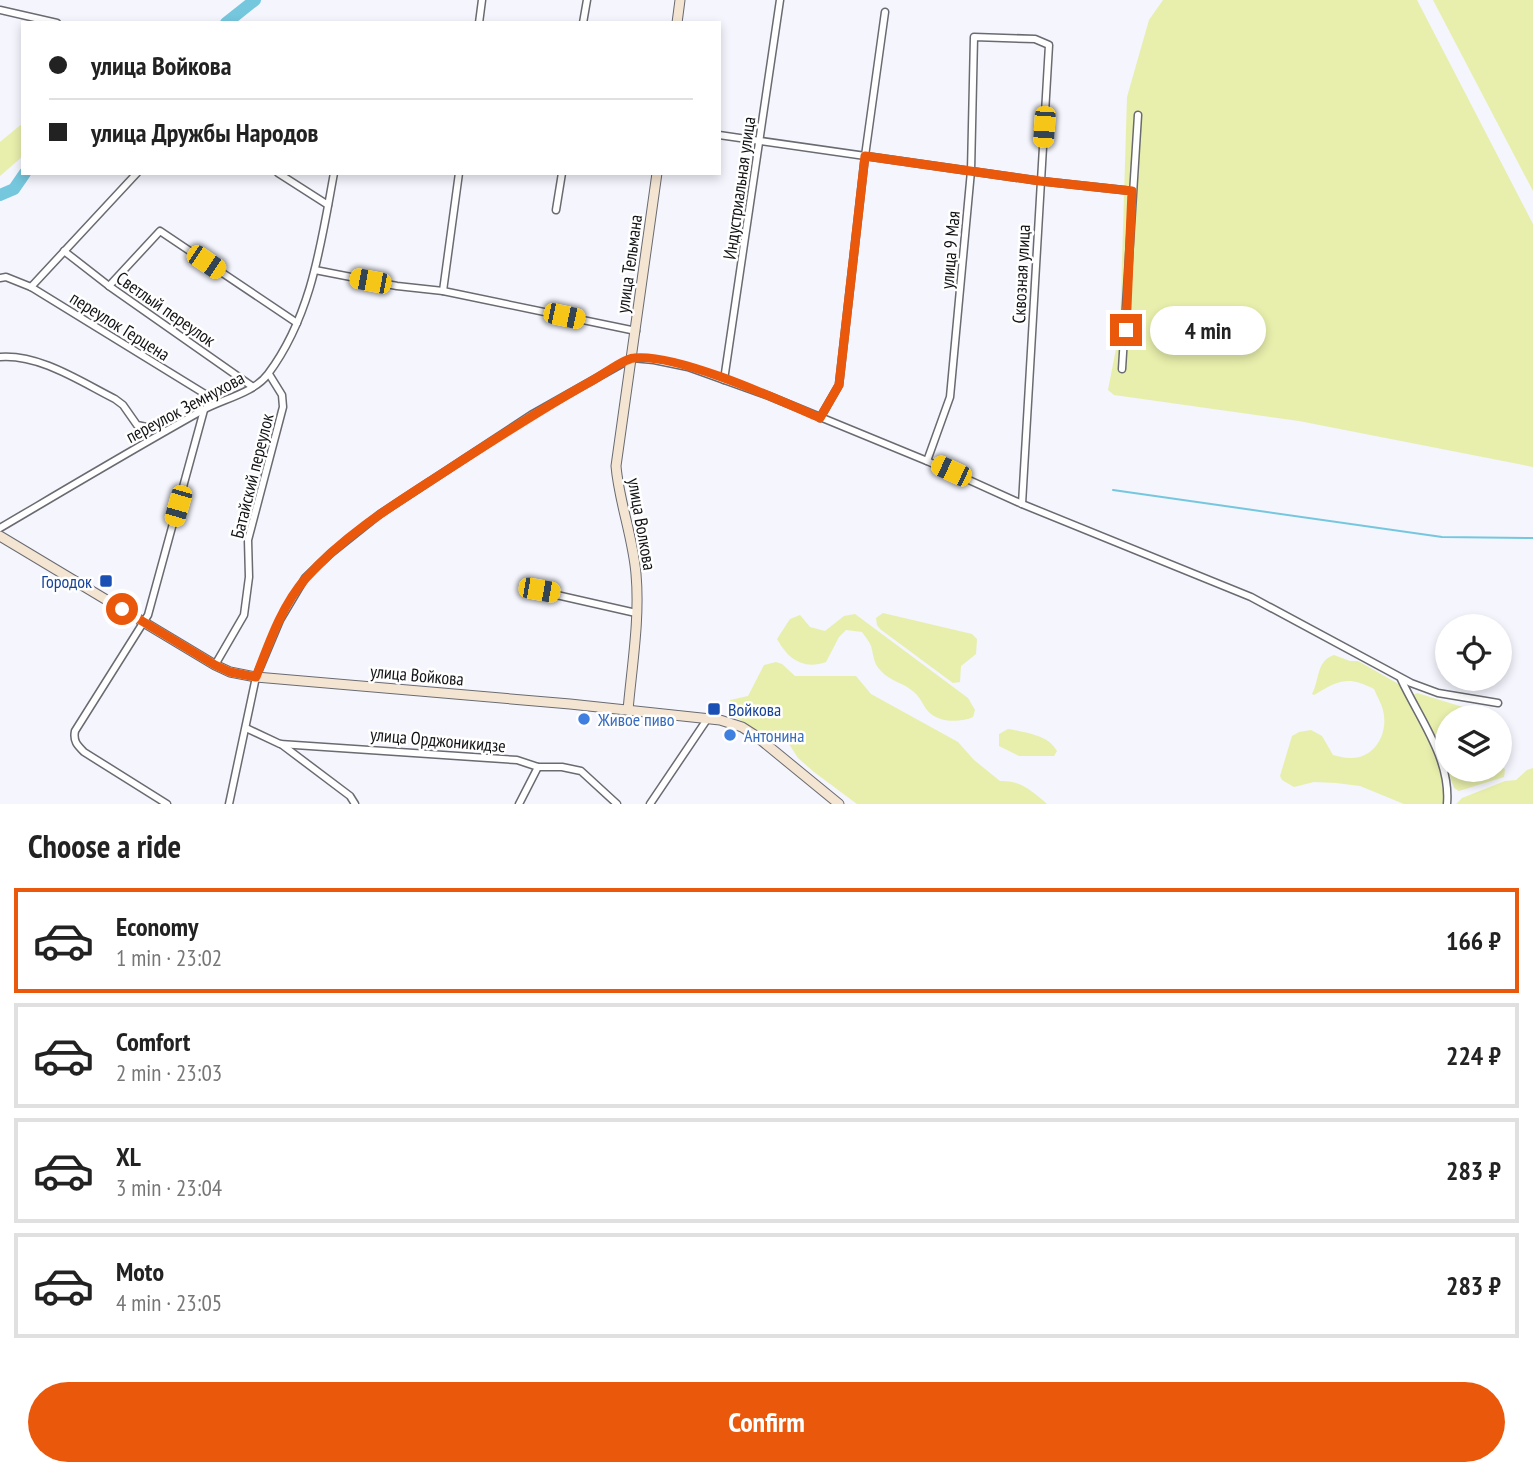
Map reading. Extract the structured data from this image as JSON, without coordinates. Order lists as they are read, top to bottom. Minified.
{"streets":{"street":["Индустриальная улица","улица 9 Мая","улица Тельмана","Сквозная улица","Светлый переулок","переулок Герцена","переулок Земнухова","Батайский переулок","улица Волкова","улица Войкова","улица Орджоникидзе"]},"crossings":[["улица 9 Мая","Сквозная улица"],["улица Тельмана","улица Волкова"],["Светлый переулок","переулок Земнухова"],["переулок Герцена","переулок Земнухова"],["переулок Земнухова","Батайский переулок"],["Батайский переулок","улица Войкова"],["улица Волкова","улица Войкова"]],"places":{"transit":["Городок","Войкова"],"other":["Живое пиво","Антонина"]},"page":{"banner":["улица Войкова","улица Дружбы Народов"],"bubble":"4 min","heading":"Choose a ride","list":[{"name":"Economy","note":"1 min · 23:02","value":"166 ₽"},{"name":"Comfort","note":"2 min · 23:03","value":"224 ₽"},{"name":"XL","note":"3 min · 23:04","value":"283 ₽"},{"name":"Moto","note":"4 min · 23:05","value":"283 ₽"}],"buttons":"Confirm"}}
